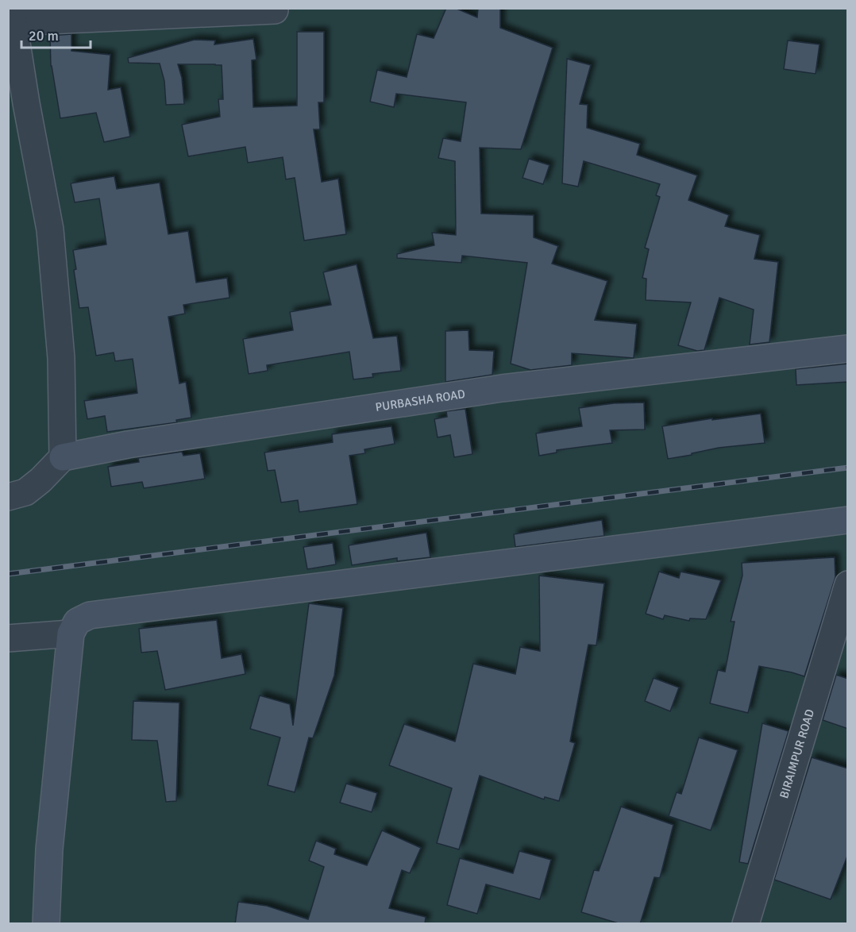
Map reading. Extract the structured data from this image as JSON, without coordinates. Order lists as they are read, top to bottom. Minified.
{"streets":{"street":["PURBASHA ROAD","BIRAIMPUR ROAD"]},"scale_bar":"20 m"}
